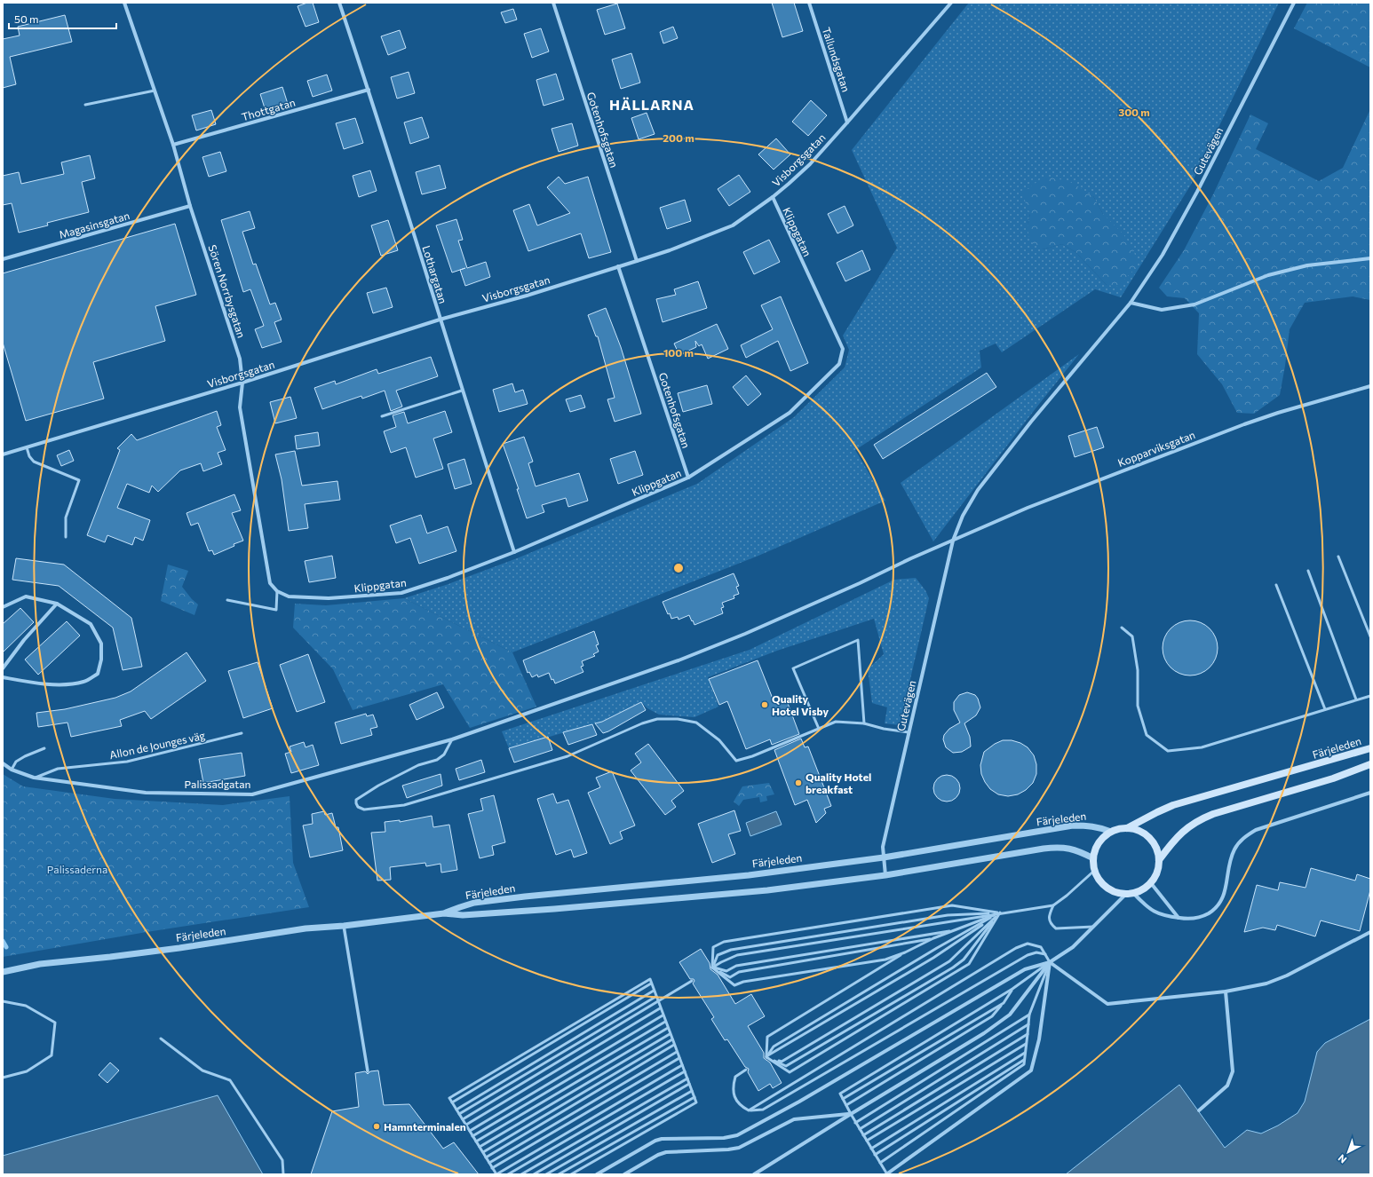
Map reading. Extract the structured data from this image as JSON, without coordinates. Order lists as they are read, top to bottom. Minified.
{"streets":{"main road":["Färjeleden"],"street":["Tallundsgatan","Thottgatan","Gotenhofsgatan","Gutevägen","Visborgsgatan","Magasinsgatan","Klippgatan","Lothargatan","Sören Norrbysgatan","Kopparviksgatan","Palissadgatan"],"lane":["Allon de Jounges väg"]},"crossings":[["Tallundsgatan","Visborgsgatan"],["Thottgatan","Lothargatan"],["Thottgatan","Sören Norrbysgatan"],["Gotenhofsgatan","Visborgsgatan"],["Gotenhofsgatan","Klippgatan"],["Gutevägen","Kopparviksgatan"],["Gutevägen","Färjeleden"],["Visborgsgatan","Klippgatan"],["Visborgsgatan","Lothargatan"],["Visborgsgatan","Sören Norrbysgatan"],["Magasinsgatan","Sören Norrbysgatan"],["Klippgatan","Lothargatan"],["Klippgatan","Sören Norrbysgatan"],["Kopparviksgatan","Palissadgatan"],["Allon de Jounges väg","Palissadgatan"]],"districts":["HÄLLARNA"],"parks":["Palissaderna"],"places":["Quality Hotel Visby","Quality Hotel breakfast","Hamnterminalen"],"scale_bar":"50 m","north":"bottom left","rings":["300 m","200 m","100 m"]}
